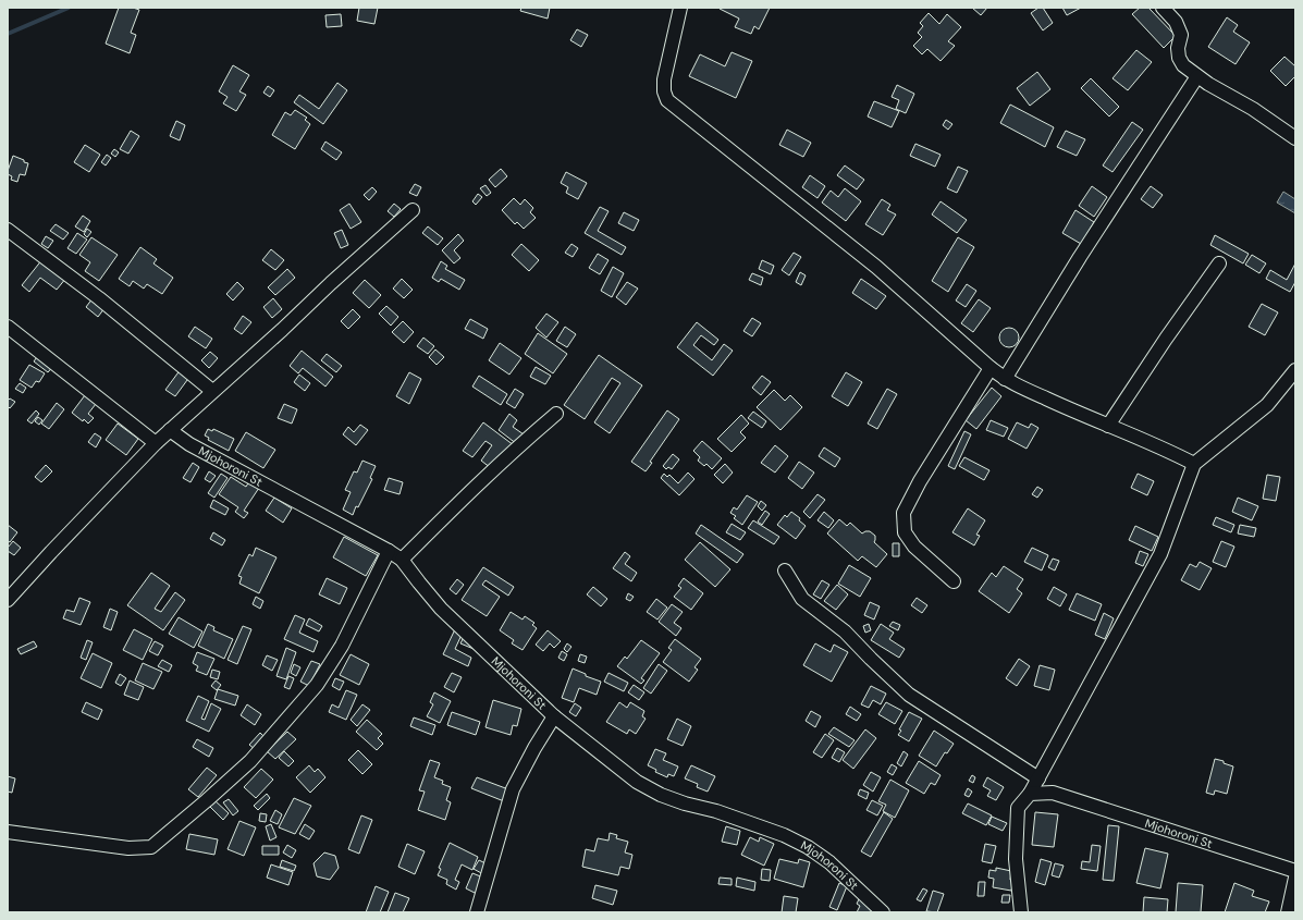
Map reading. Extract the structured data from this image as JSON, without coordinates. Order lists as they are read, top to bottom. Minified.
{"streets":{"street":["Mjohoroni St"]}}
